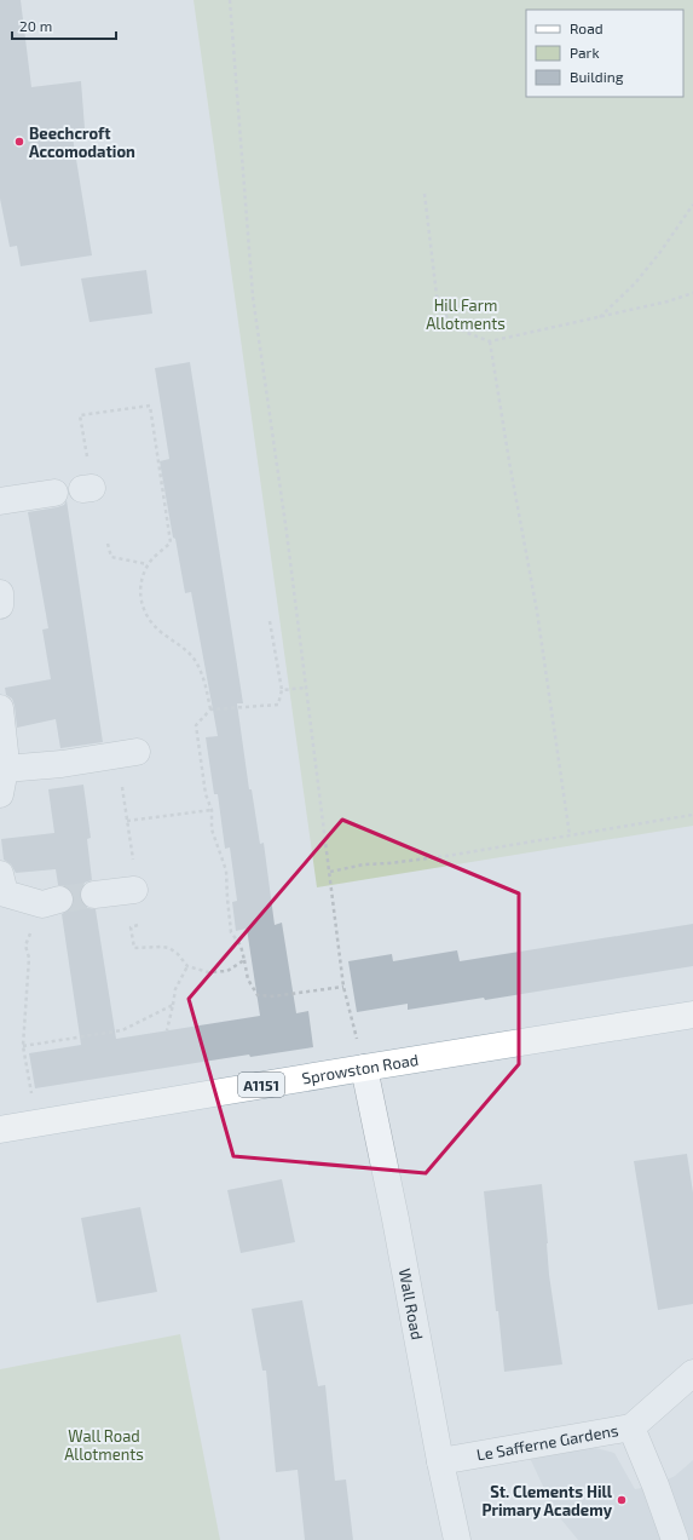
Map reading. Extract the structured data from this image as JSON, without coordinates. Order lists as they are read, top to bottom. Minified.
{"streets":{"main road":["Sprowston Road","A1151"],"street":["Wall Road","Le Safferne Gardens"]},"crossings":[["Sprowston Road","Wall Road"],["Wall Road","Le Safferne Gardens"]],"parks":["Hill Farm Allotments","Wall Road Allotments"],"places":["Beechcroft Accomodation","St. Clements Hill Primary Academy"],"legend":["Road","Park","Building"],"scale_bar":"20 m"}
